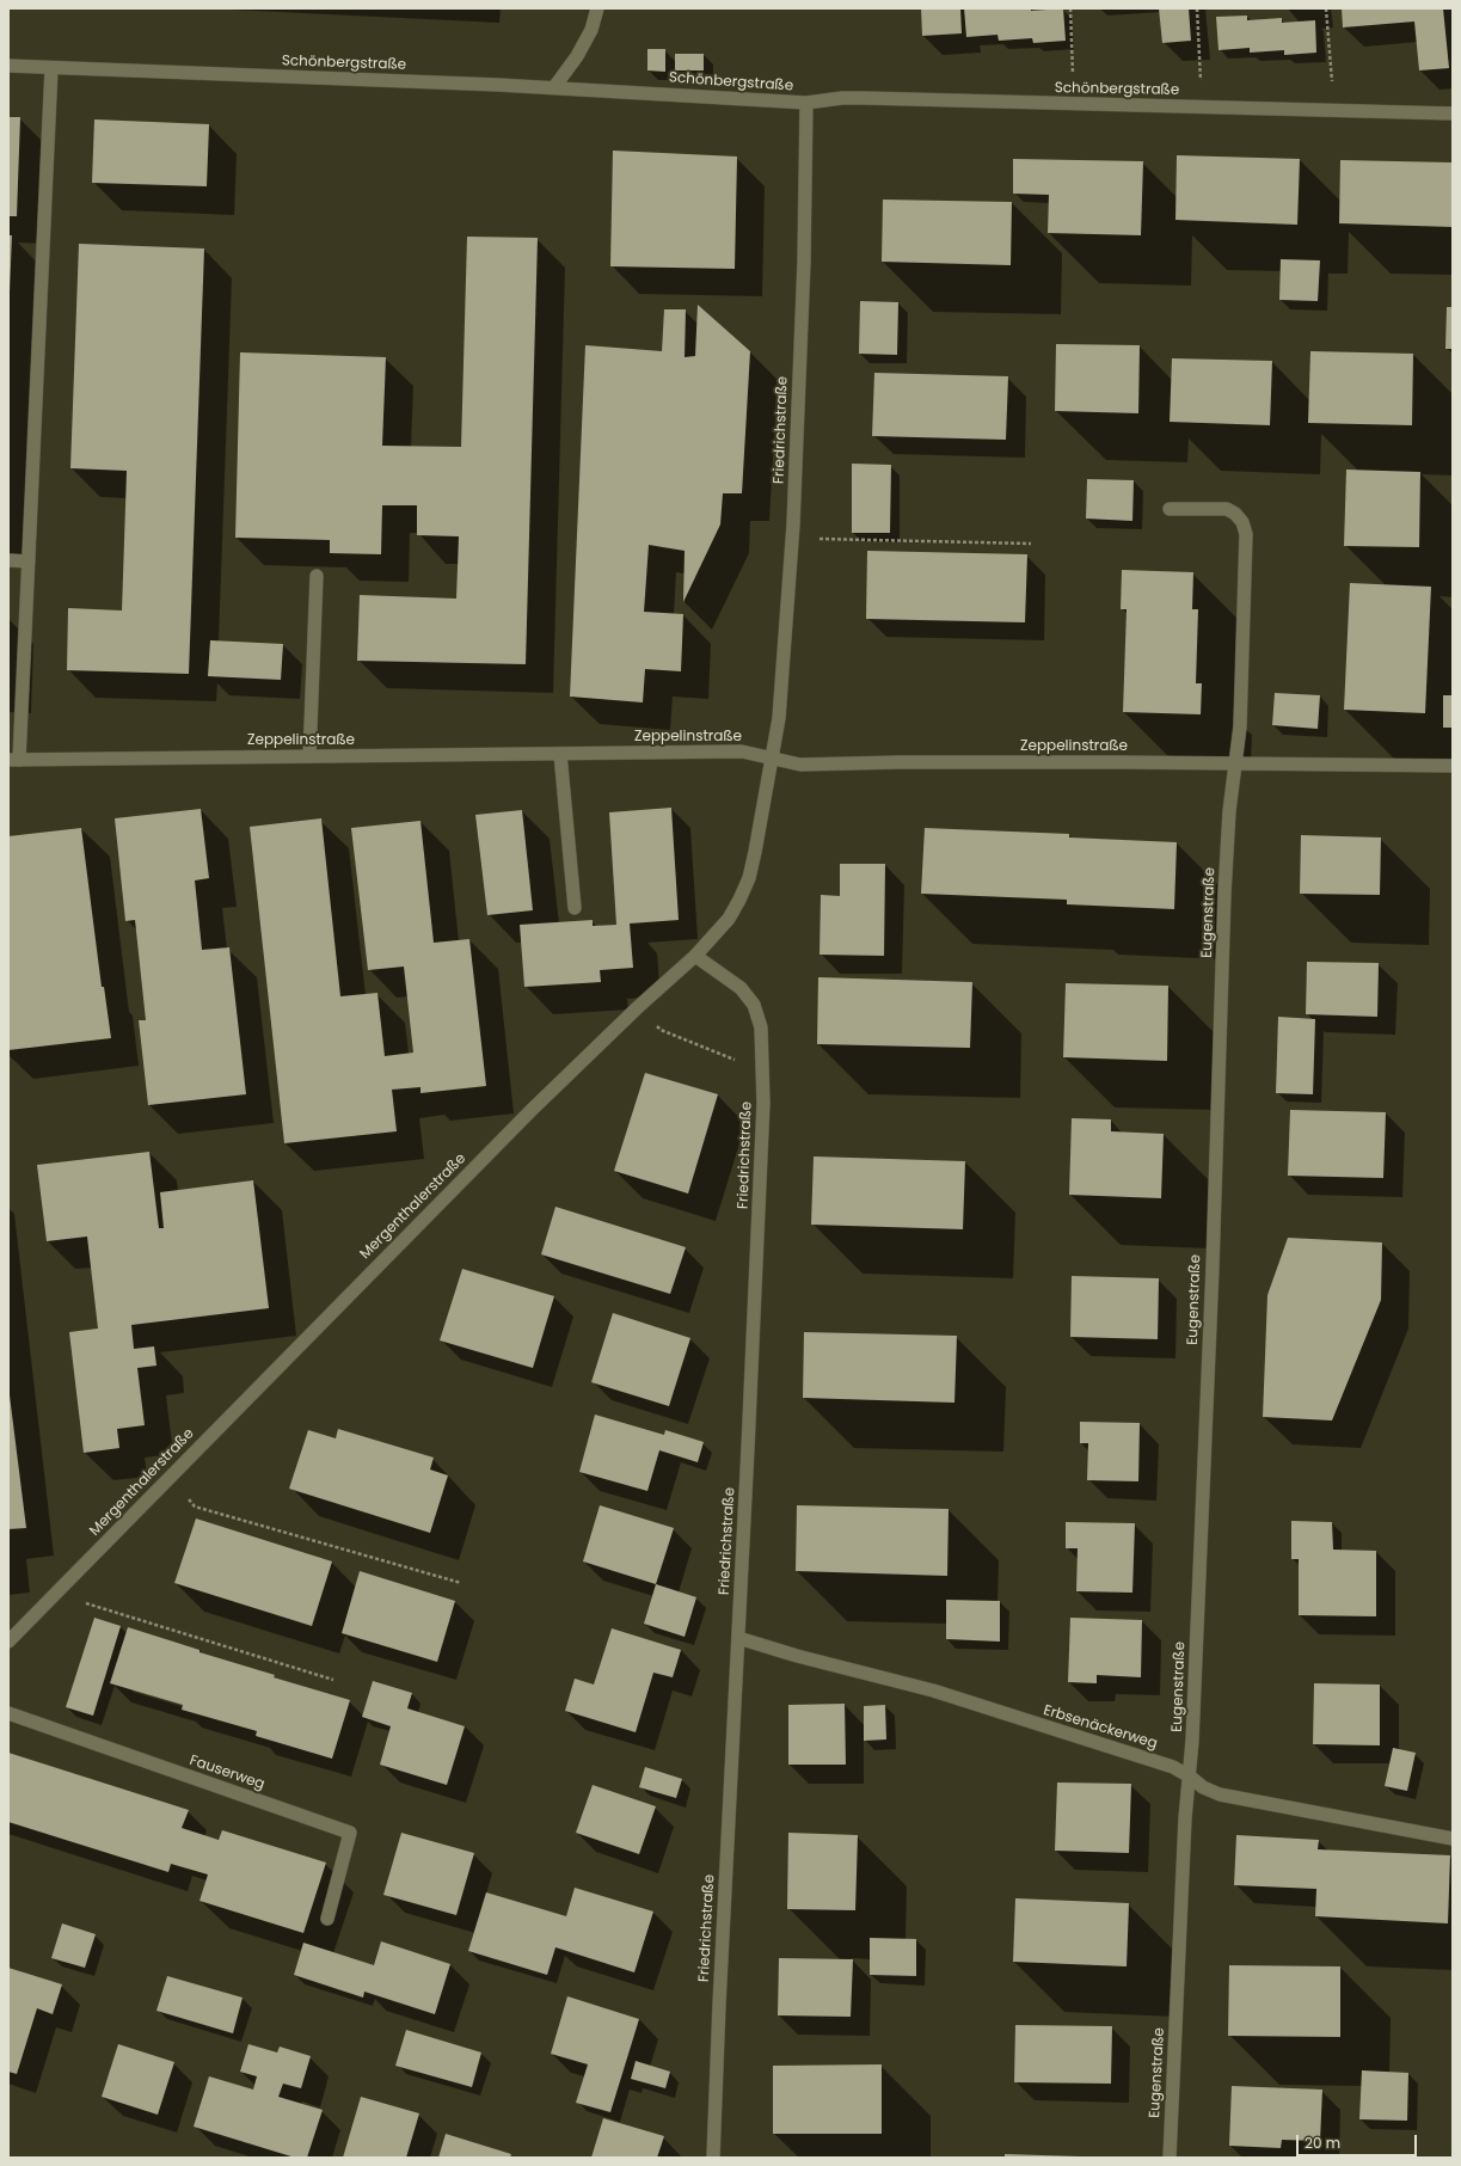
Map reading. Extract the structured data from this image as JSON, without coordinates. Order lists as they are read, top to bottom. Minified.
{"streets":{"street":["Schönbergstraße","Friedrichstraße","Zeppelinstraße","Eugenstraße","Mergenthalerstraße","Erbsenäckerweg","Fauserweg"]},"crossings":[["Schönbergstraße","Friedrichstraße"],["Friedrichstraße","Zeppelinstraße"],["Friedrichstraße","Mergenthalerstraße"],["Friedrichstraße","Erbsenäckerweg"],["Zeppelinstraße","Eugenstraße"],["Zeppelinstraße","Mergenthalerstraße"],["Eugenstraße","Erbsenäckerweg"]],"scale_bar":"20 m"}
